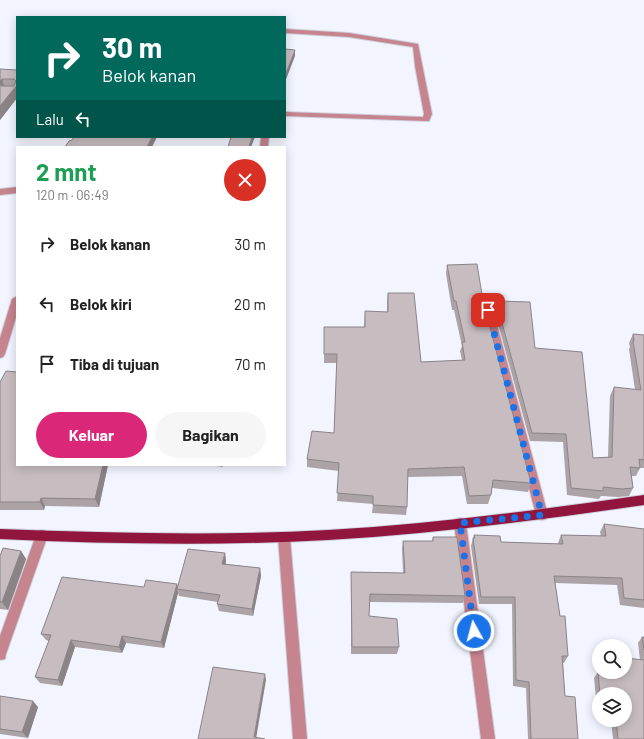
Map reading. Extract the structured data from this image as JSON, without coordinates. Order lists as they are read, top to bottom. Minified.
{"page":{"turn":["30 m","Belok kanan"],"then":"Lalu","heading":["2 mnt","120 m · 06:49"],"list":[{"name":"Belok kanan","value":"30 m"},{"name":"Belok kiri","value":"20 m"},{"name":"Tiba di tujuan","value":"70 m"}],"buttons":["Keluar","Bagikan"]}}
